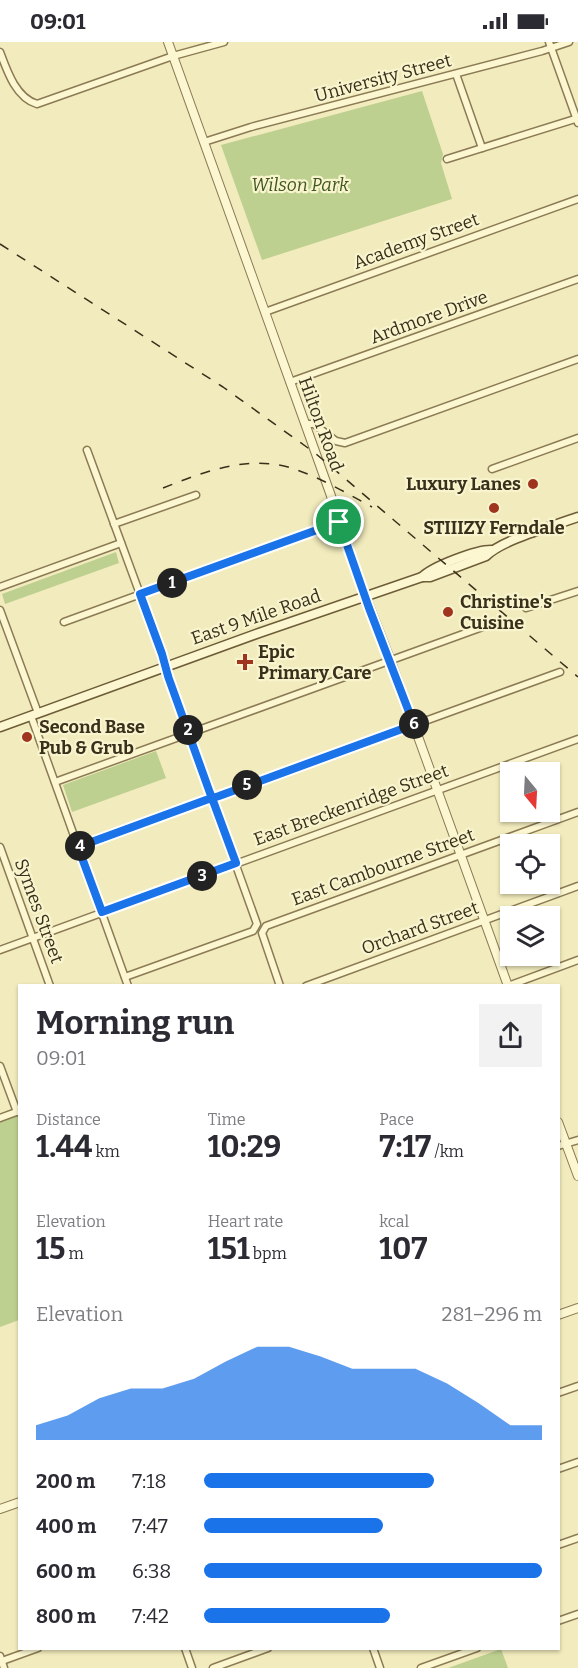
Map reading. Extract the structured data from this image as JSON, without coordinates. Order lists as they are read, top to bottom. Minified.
{"streets":{"main road":["East 9 Mile Road"],"street":["University Street","Academy Street","Ardmore Drive","Hilton Road","East Breckenridge Street","East Cambourne Street","Symes Street","Orchard Street"]},"crossings":[["University Street","Hilton Road"],["Academy Street","Hilton Road"],["Ardmore Drive","Hilton Road"],["Hilton Road","East 9 Mile Road"],["Hilton Road","East Breckenridge Street"],["Hilton Road","East Cambourne Street"],["Hilton Road","Orchard Street"],["East Breckenridge Street","Symes Street"]],"parks":["Wilson Park"],"places":{"other":["Luxury Lanes","STIIIZY Ferndale","Christine's Cuisine","Second Base Pub & Grub"],"health":["Epic Primary Care"]},"north":"bottom","page":{"status":"09:01","pins":["1","6","2","5","4","3"],"heading":["Morning run","09:01"],"stats":[["Distance","1.44 km"],["Time","10:29"],["Pace","7:17 /km"],["Elevation","15 m"],["Heart rate","151 bpm"],["kcal","107"]],"chart":["Elevation","281–296 m"],"list":[{"name":"200 m","note":"7:18"},{"name":"400 m","note":"7:47"},{"name":"600 m","note":"6:38"},{"name":"800 m","note":"7:42"}]}}
